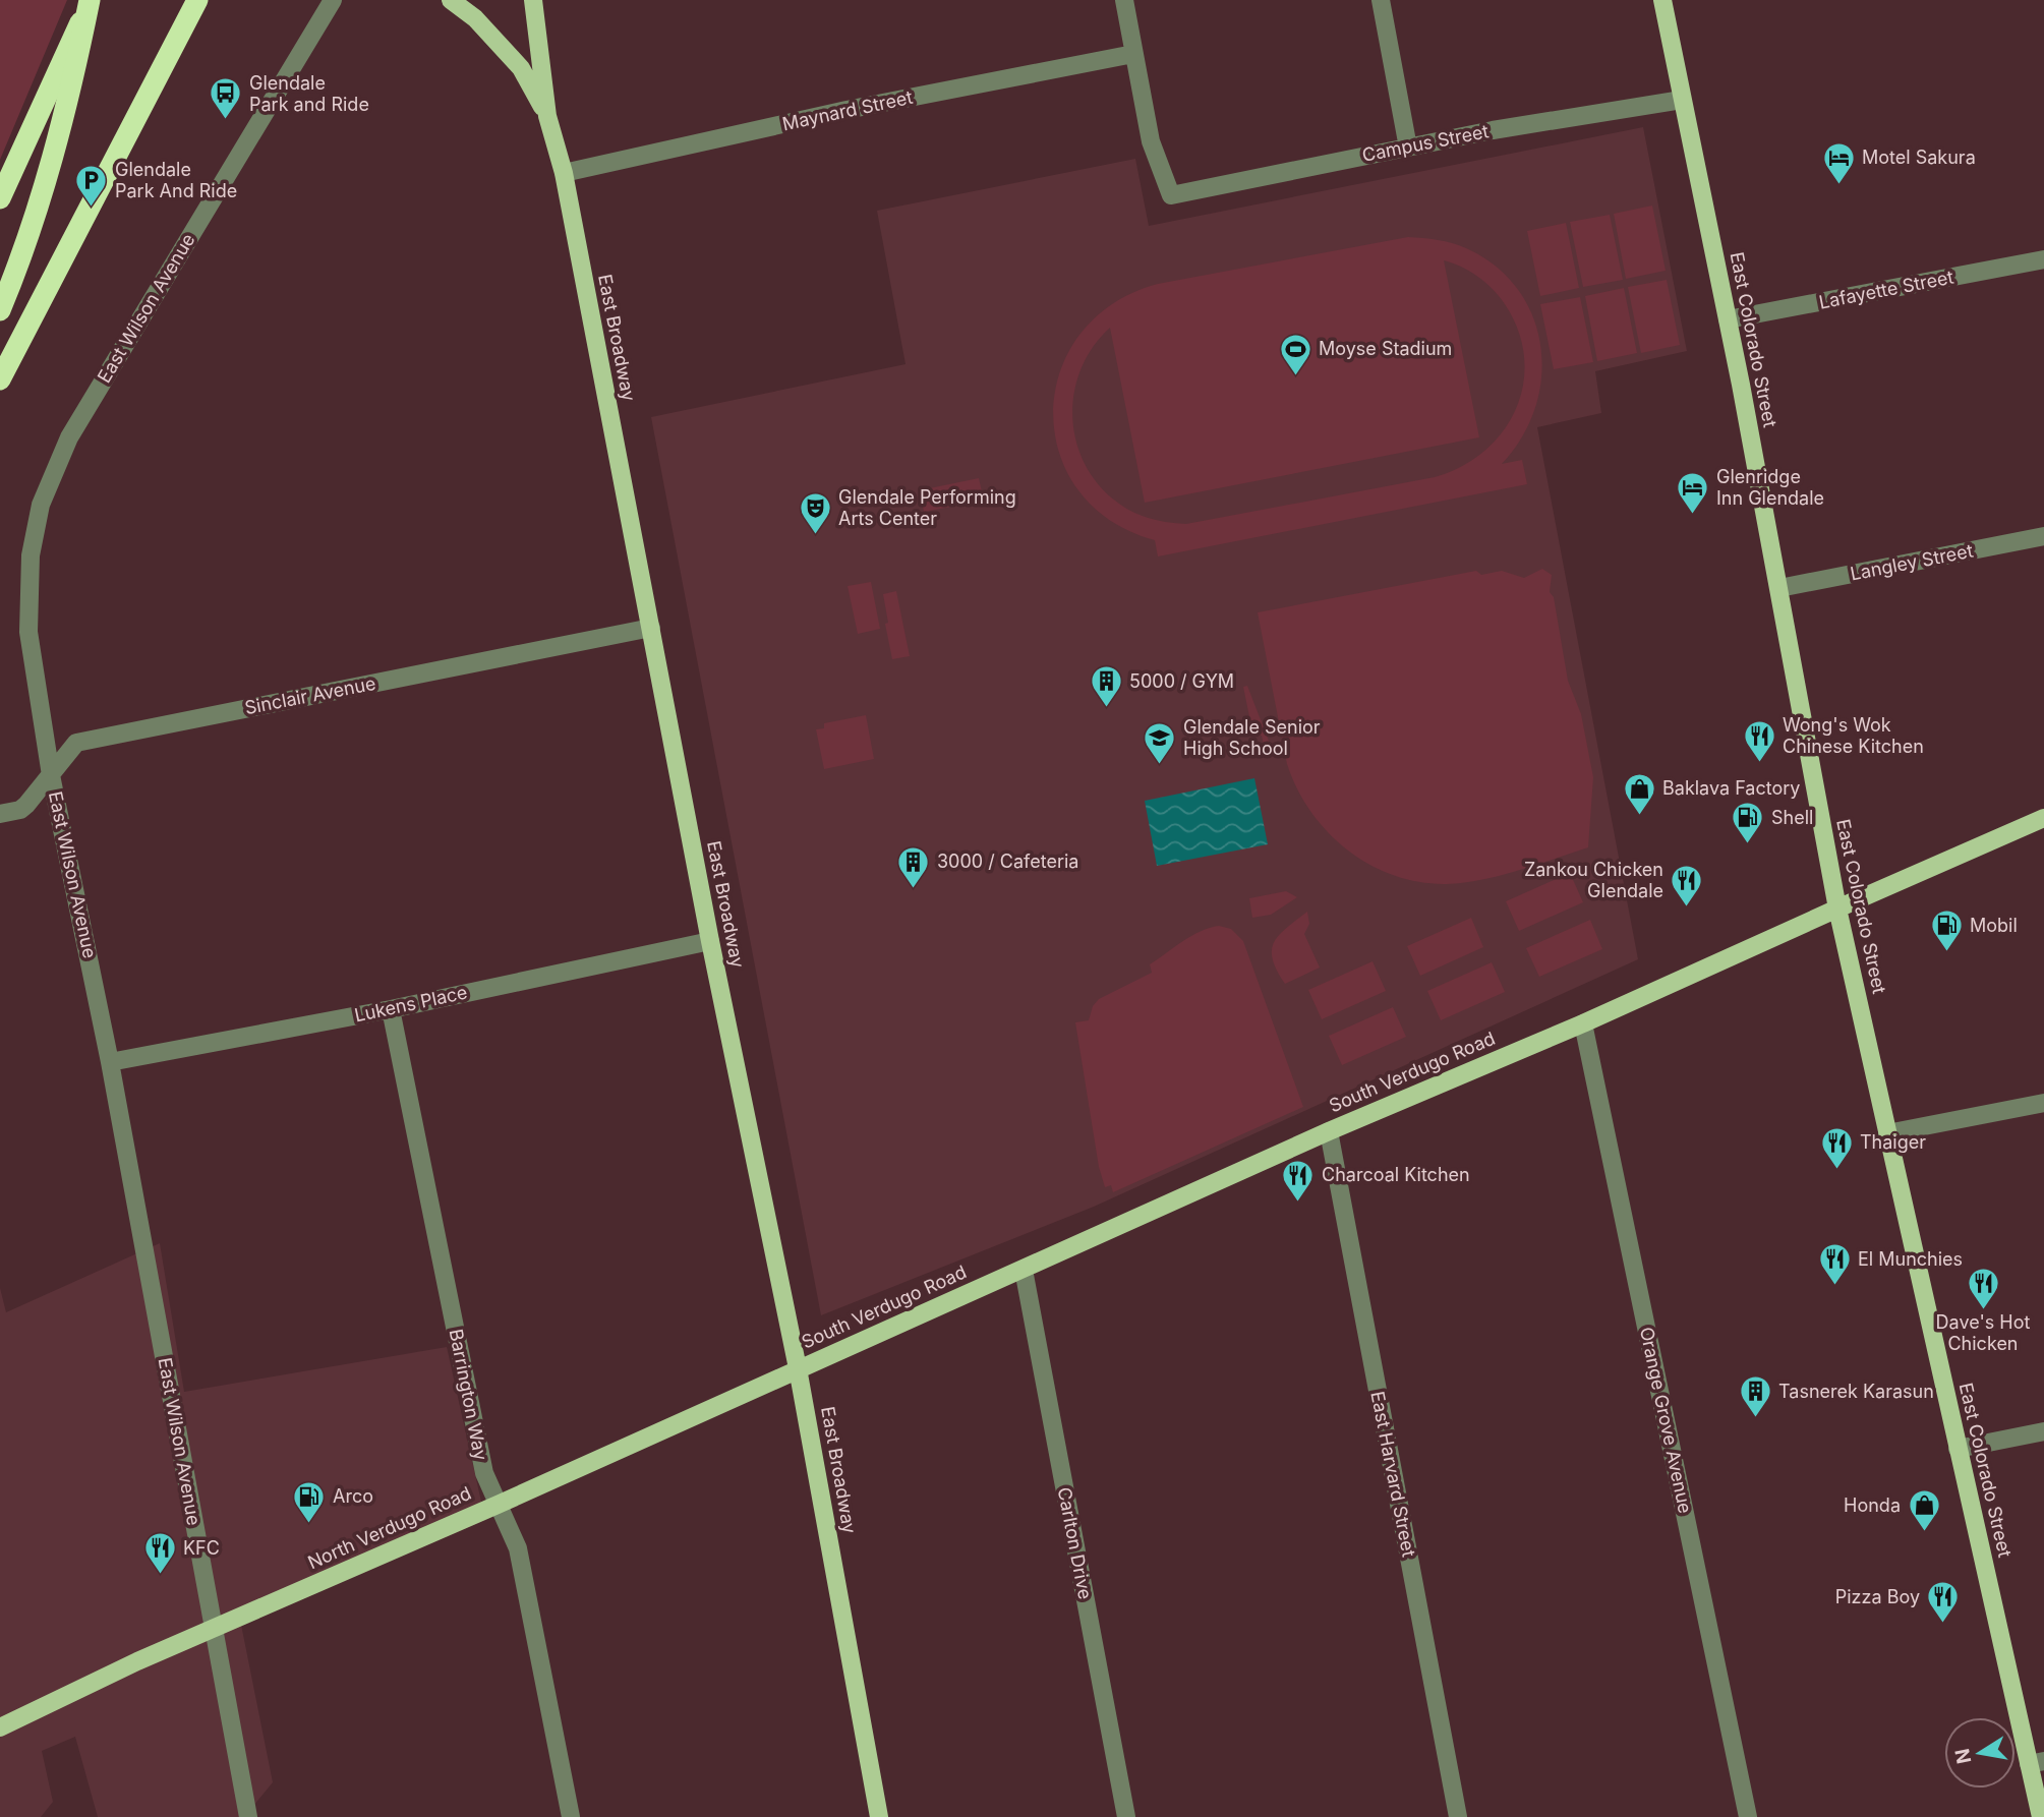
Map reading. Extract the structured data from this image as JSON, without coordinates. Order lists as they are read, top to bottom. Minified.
{"streets":{"main road":["East Broadway","East Colorado Street","South Verdugo Road","North Verdugo Road"],"street":["Maynard Street","Campus Street","Lafayette Street","East Wilson Avenue","Langley Street","Sinclair Avenue","Lukens Place","Barrington Way","Orange Grove Avenue","East Harvard Street","Carlton Drive"]},"crossings":[["Maynard Street","Campus Street"],["Maynard Street","East Broadway"],["Campus Street","East Colorado Street"],["Lafayette Street","East Colorado Street"],["East Wilson Avenue","Sinclair Avenue"],["East Wilson Avenue","Lukens Place"],["East Wilson Avenue","North Verdugo Road"],["East Broadway","Sinclair Avenue"],["East Broadway","Lukens Place"],["East Broadway","South Verdugo Road"],["East Broadway","North Verdugo Road"],["East Colorado Street","Langley Street"],["East Colorado Street","South Verdugo Road"],["Lukens Place","Barrington Way"],["South Verdugo Road","Orange Grove Avenue"],["South Verdugo Road","East Harvard Street"],["South Verdugo Road","North Verdugo Road"],["South Verdugo Road","Carlton Drive"],["Barrington Way","North Verdugo Road"]],"places":{"bus stop":["Glendale Park and Ride"],"hotel":["Motel Sakura","Glenridge Inn Glendale"],"parking":["Glendale Park And Ride"],"sports":["Moyse Stadium"],"theatre":["Glendale Performing Arts Center"],"building":["5000 / GYM","3000 / Cafeteria","Tasnerek Karasun"],"restaurant":["Wong's Wok Chinese Kitchen","Zankou Chicken Glendale","Thaiger","Charcoal Kitchen","El Munchies","Dave's Hot Chicken","KFC","Pizza Boy"],"school or university":["Glendale Senior High School"],"shop":["Baklava Factory","Honda"],"fuel station":["Shell","Mobil","Arco"]},"north":"left"}
